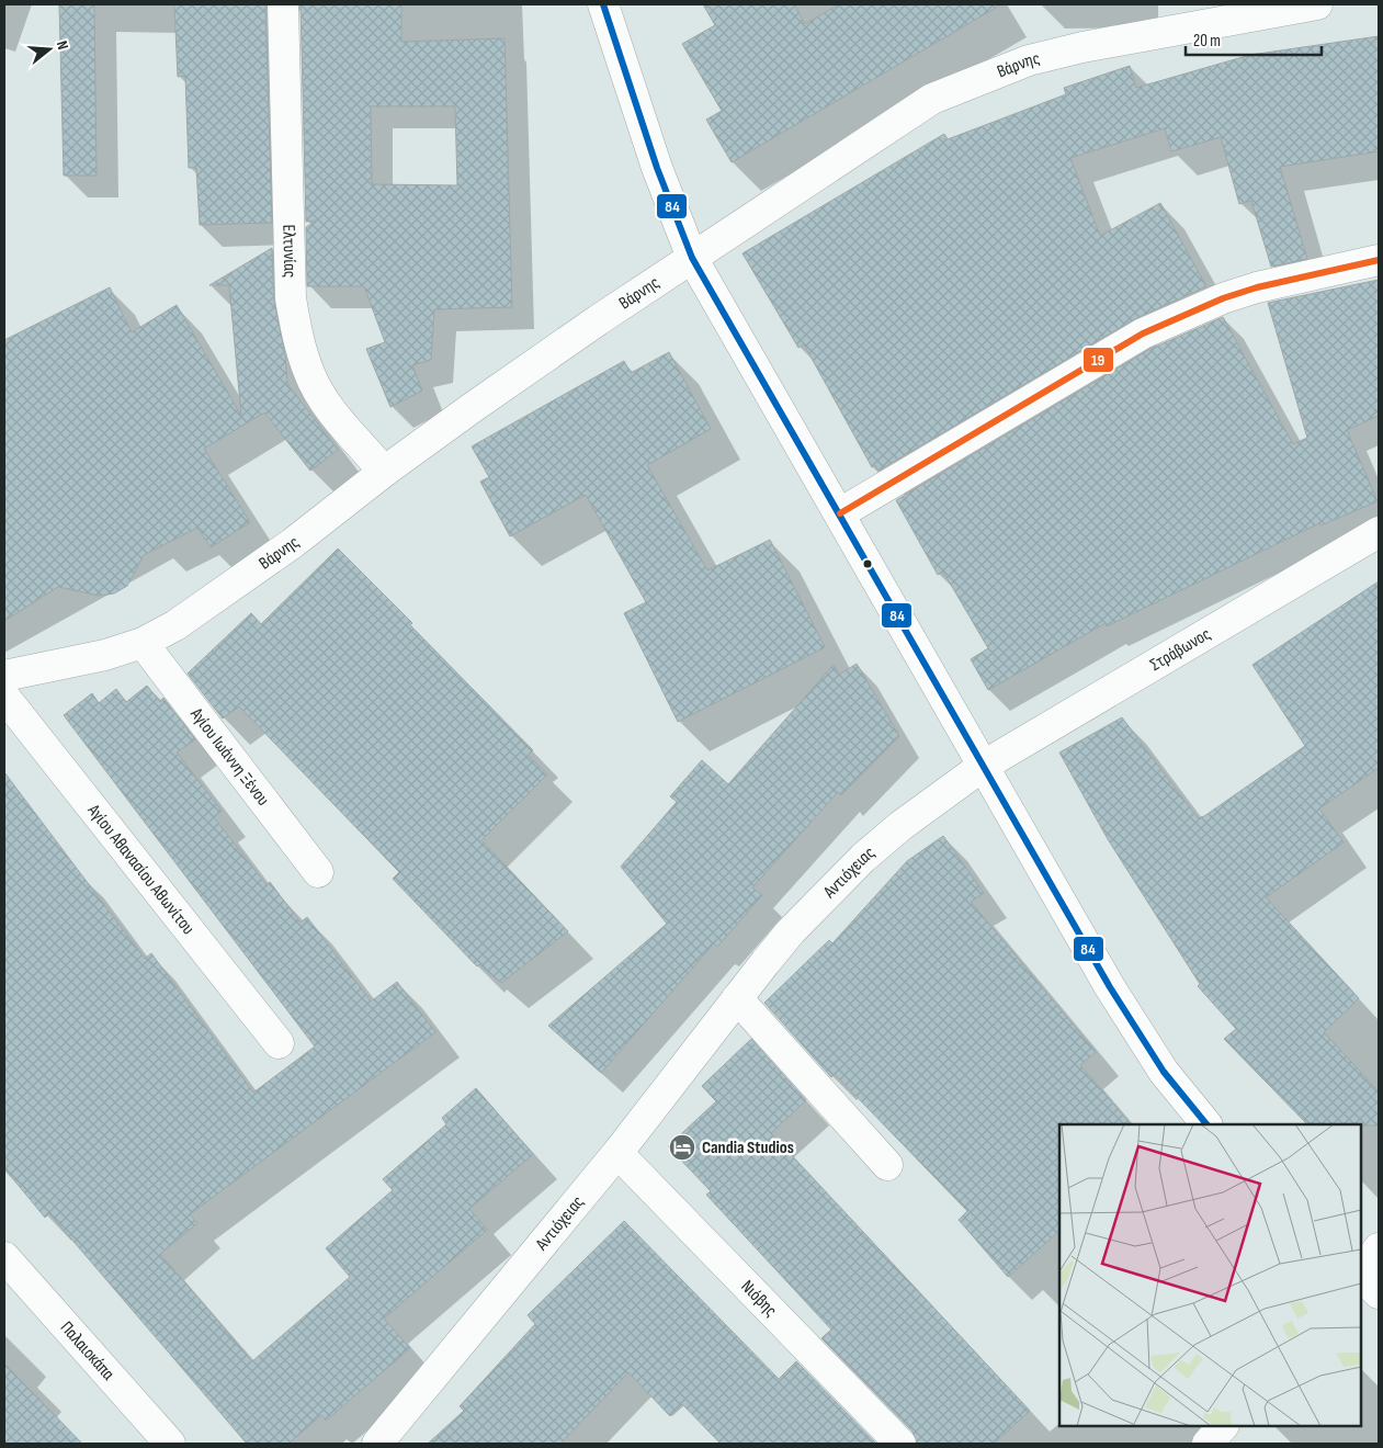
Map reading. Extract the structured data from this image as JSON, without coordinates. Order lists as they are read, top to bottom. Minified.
{"streets":{"street":["Βάρνης","Ελτυνίας","Στράβωνος","Αγίου Ιωάννη Ξένου","Αγίου Αθανασίου Αθωνίτου","Αντιόχειας","Νιόβης","Παλαιοκάπα"]},"crossings":[["Βάρνης","Ελτυνίας"],["Βάρνης","Αγίου Ιωάννη Ξένου"],["Στράβωνος","Αντιόχειας"],["Αντιόχειας","Νιόβης"]],"places":{"hotel":["Candia Studios"]},"lines":["transit line 84","transit line 19"],"scale_bar":"20 m","north":"right"}
